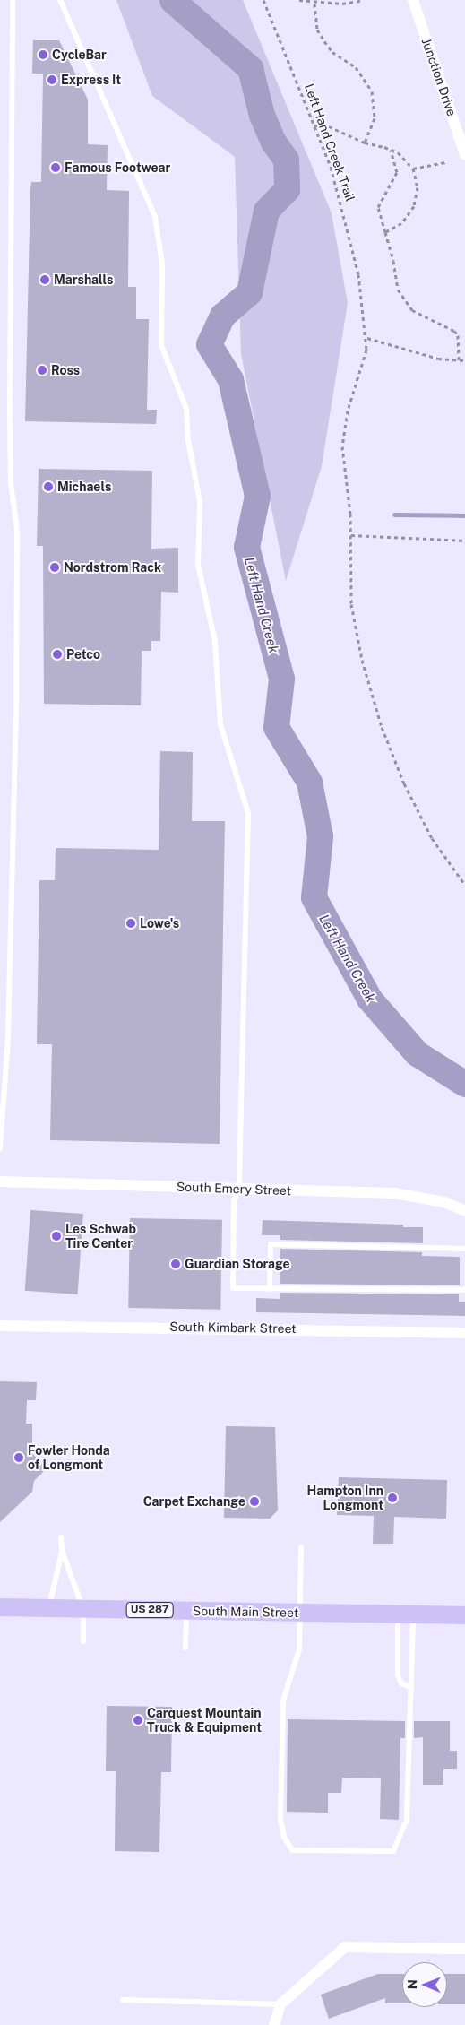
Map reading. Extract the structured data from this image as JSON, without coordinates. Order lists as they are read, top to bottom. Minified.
{"streets":{"main road":["US 287","South Main Street"],"street":["Junction Drive","South Emery Street","South Kimbark Street"],"path":["Left Hand Creek Trail"]},"water":["Left Hand Creek"],"places":["CycleBar","Express It","Famous Footwear","Marshalls","Ross","Michaels","Nordstrom Rack","Petco","Lowe's","Les Schwab Tire Center","Guardian Storage","Fowler Honda of Longmont","Hampton Inn Longmont","Carpet Exchange","Carquest Mountain Truck & Equipment"],"north":"left"}
